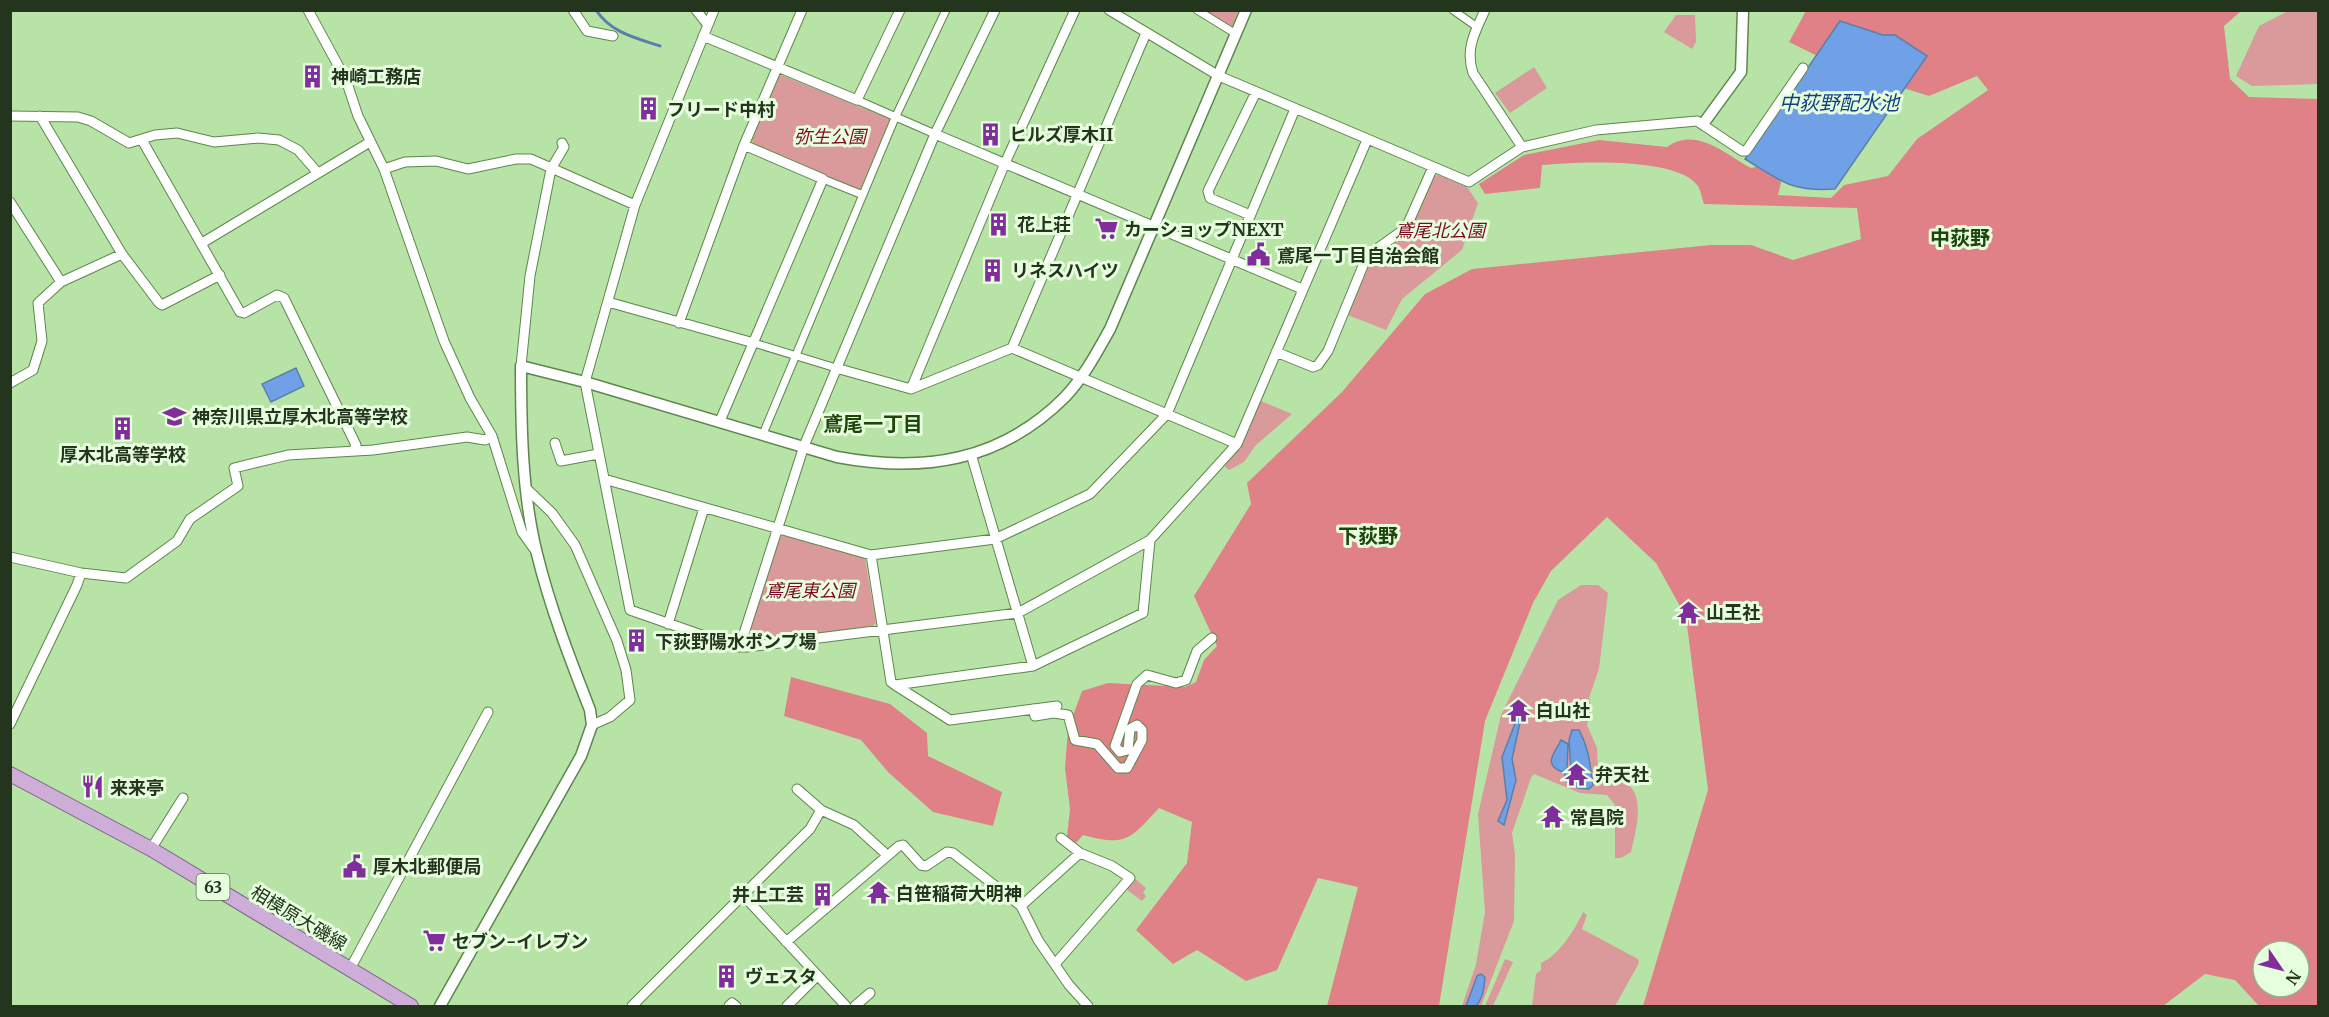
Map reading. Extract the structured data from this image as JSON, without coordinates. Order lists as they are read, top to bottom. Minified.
{"streets":{"main road":["63","相模原大磯線"]},"districts":["中荻野","鳶尾一丁目","下荻野"],"water":["中荻野配水池"],"parks":["弥生公園","鳶尾北公園","鳶尾東公園"],"places":{"building":["神崎工務店","フリード中村","ヒルズ厚木II","花上荘","リネスハイツ","厚木北高等学校","下荻野陽水ポンプ場","井上工芸","ヴェスタ"],"supermarket":["カーショップNEXT","セブン-イレブン"],"public building":["鳶尾一丁目自治会館","厚木北郵便局"],"school or university":["神奈川県立厚木北高等学校"],"temple":["山王社","白山社","弁天社","常昌院","白笹稲荷大明神"],"restaurant":["来来亭"]},"north":"bottom right"}
